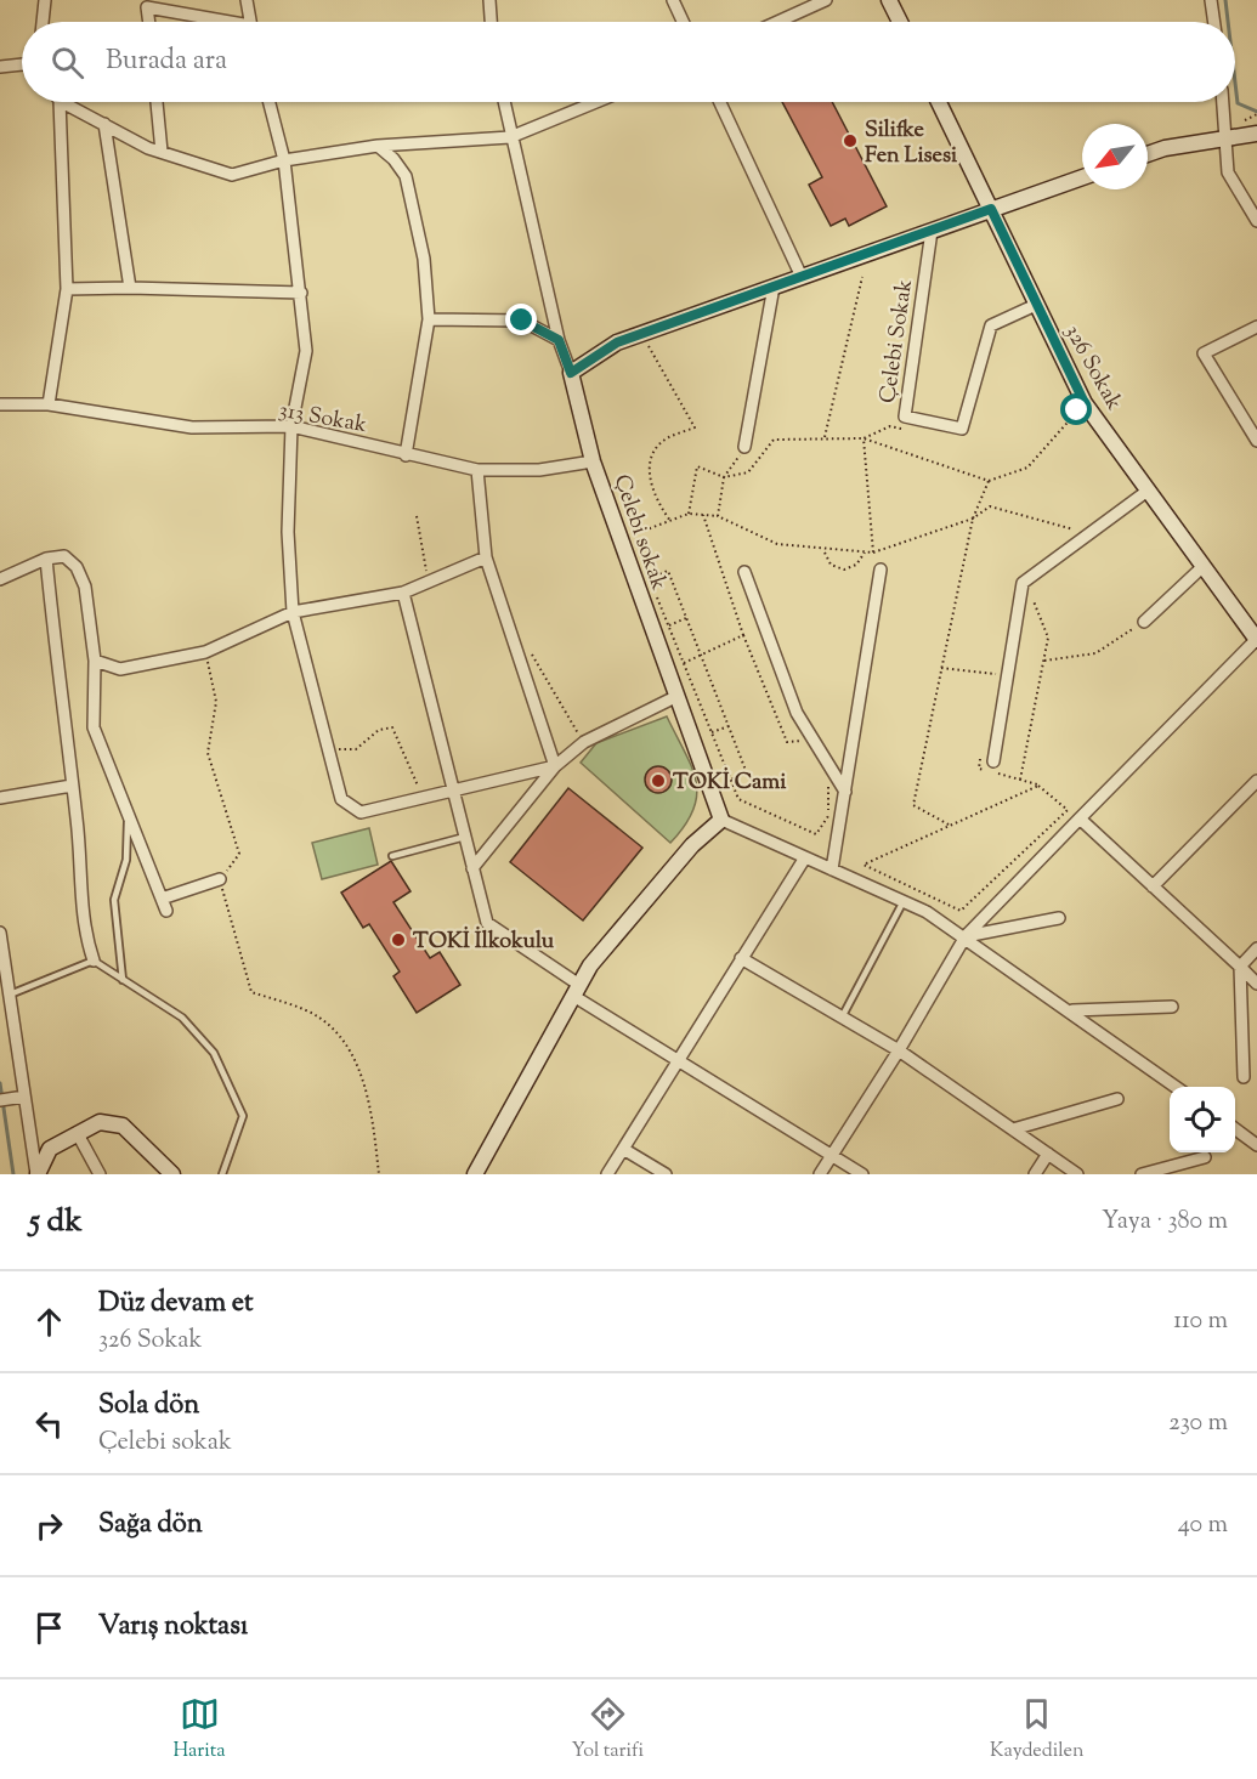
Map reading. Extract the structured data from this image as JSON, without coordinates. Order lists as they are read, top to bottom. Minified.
{"streets":{"street":["Çelebi Sokak","326 Sokak","313 Sokak","Çelebi sokak"]},"crossings":[["Çelebi Sokak","326 Sokak"],["Çelebi Sokak","Çelebi sokak"],["326 Sokak","Çelebi sokak"],["313 Sokak","Çelebi sokak"]],"places":["Silifke Fen Lisesi","TOKİ Cami","TOKİ İlkokulu"],"north":"bottom left","page":{"search":"Burada ara","heading":["5 dk","Yaya · 380 m"],"list":[["Düz devam et","326 Sokak","110 m"],["Sola dön","Çelebi sokak","230 m"],["Sağa dön","40 m"],"Varış noktası"],"nav":["Harita","Yol tarifi","Kaydedilen"]}}
